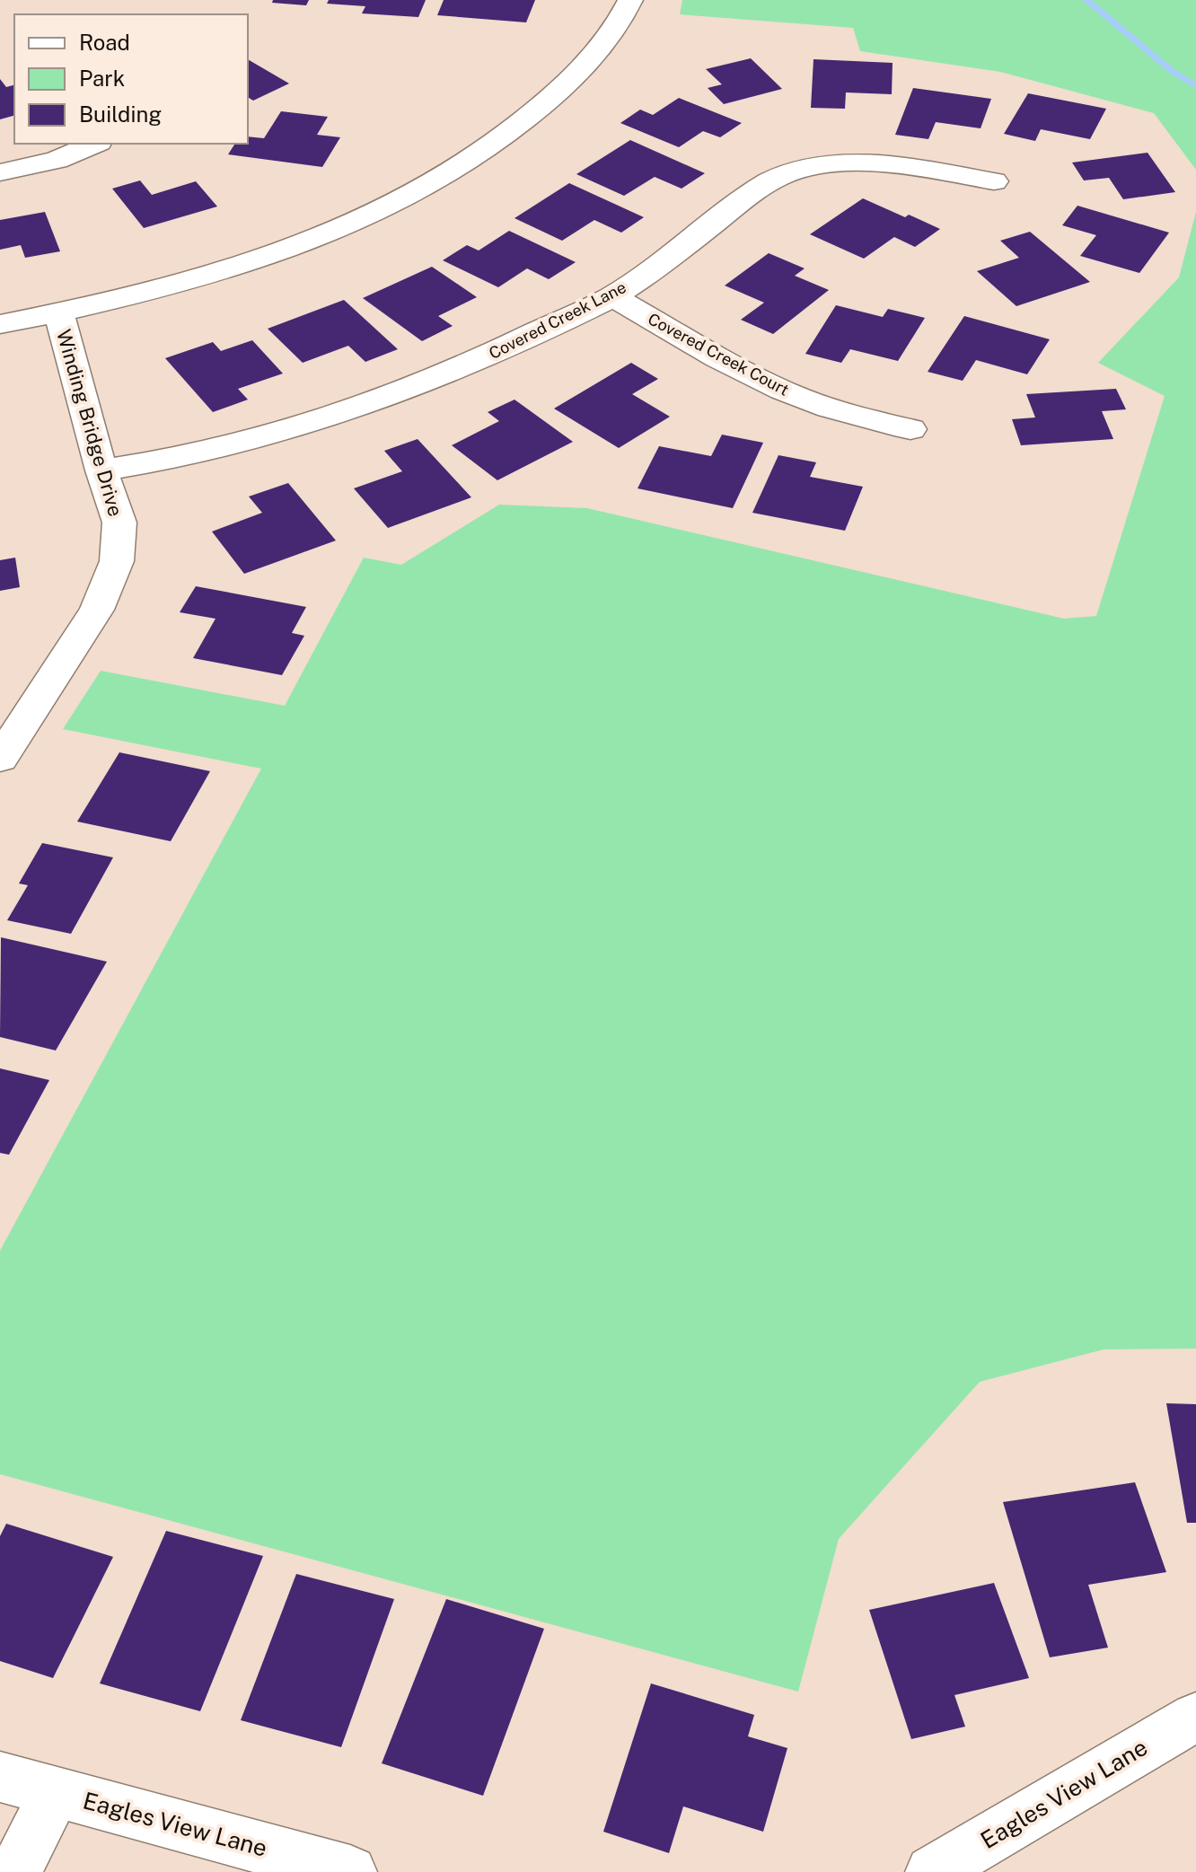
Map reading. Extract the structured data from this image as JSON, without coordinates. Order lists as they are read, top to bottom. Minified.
{"streets":{"street":["Covered Creek Lane","Covered Creek Court","Winding Bridge Drive","Eagles View Lane"]},"crossings":[["Covered Creek Lane","Covered Creek Court"],["Covered Creek Lane","Winding Bridge Drive"]],"legend":["Road","Park","Building"]}
